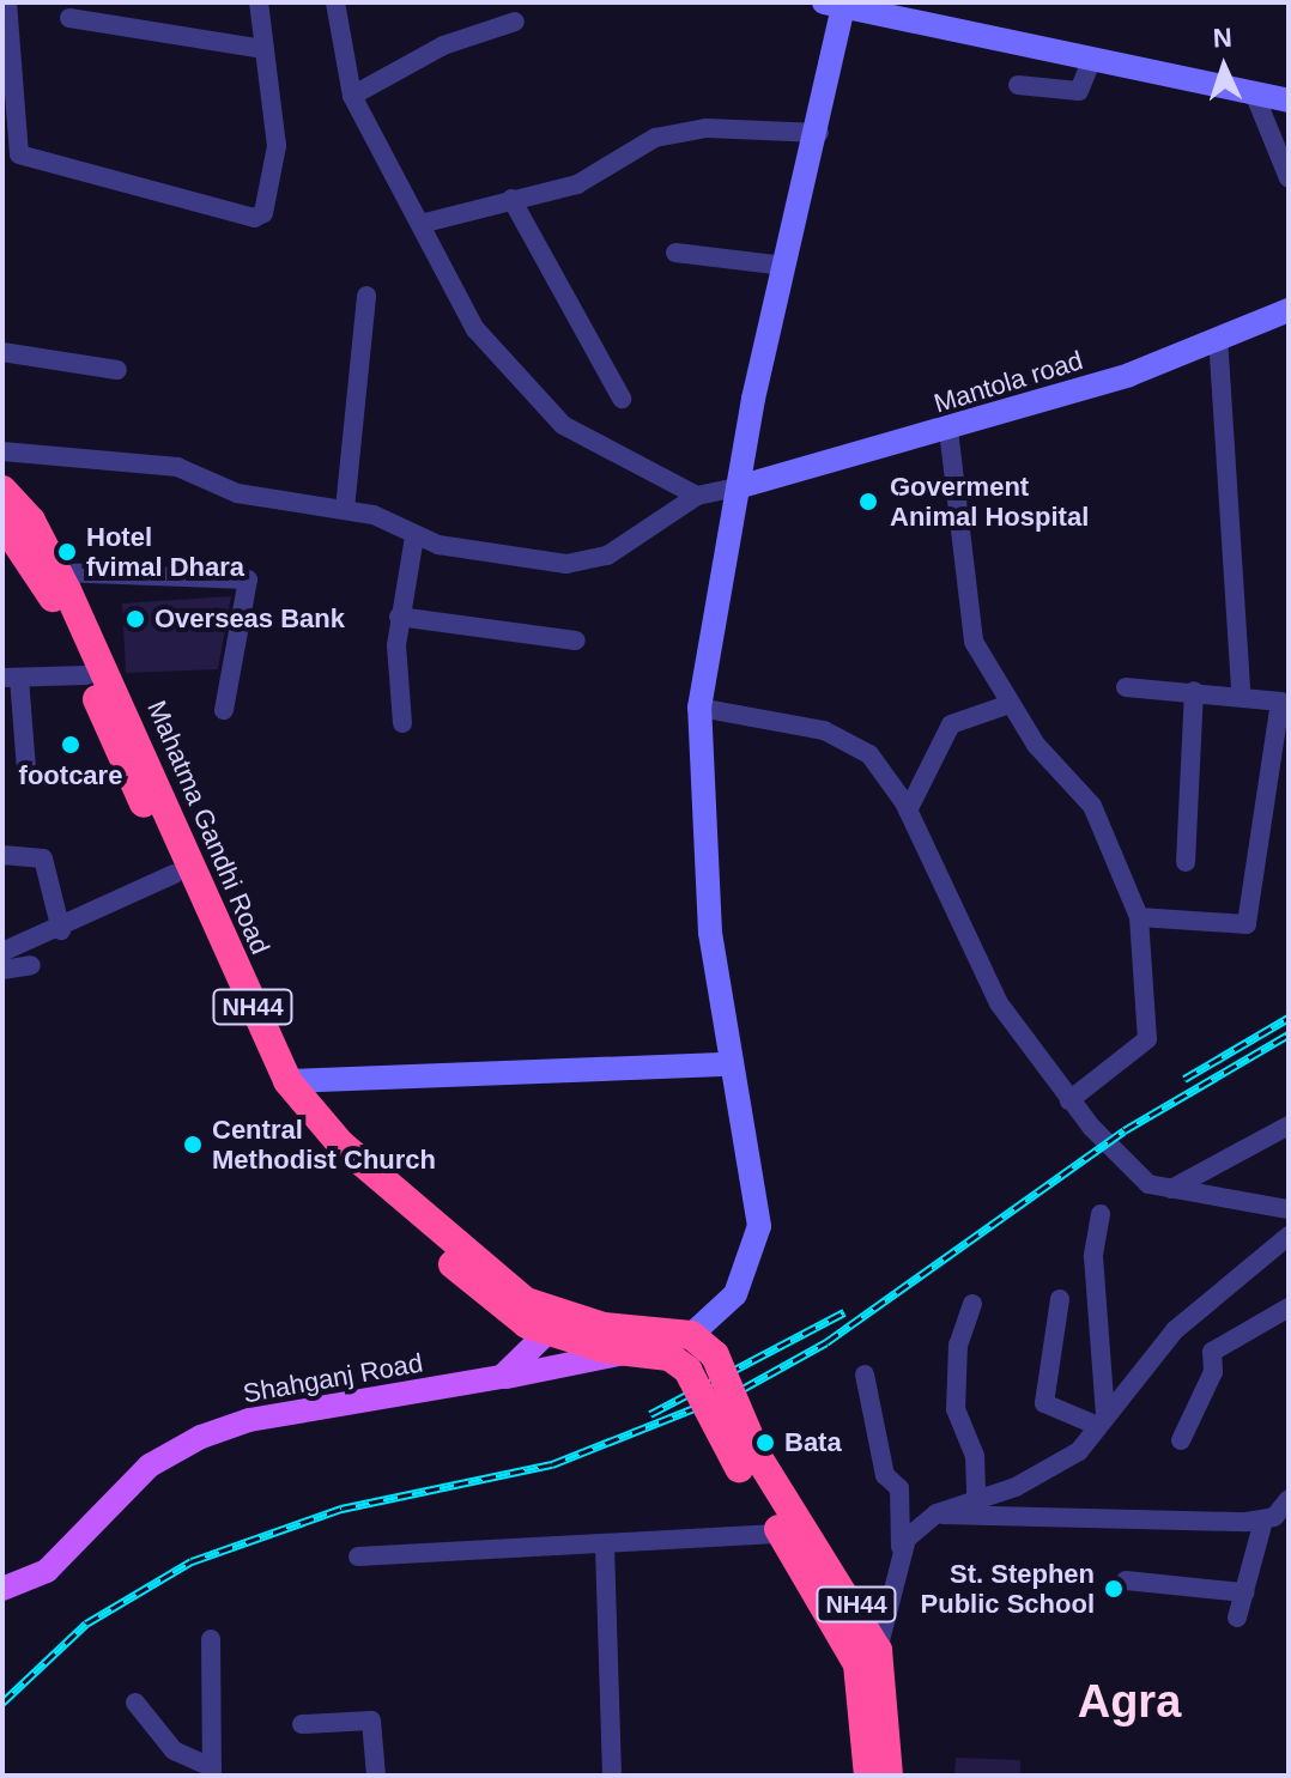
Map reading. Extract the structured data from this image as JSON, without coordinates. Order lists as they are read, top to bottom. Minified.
{"streets":{"highway":["Mahatma Gandhi Road","NH44"],"main road":["Shahganj Road"],"street":["Mantola road"]},"crossings":[["Mahatma Gandhi Road","Shahganj Road"]],"districts":["Agra"],"places":["Goverment Animal Hospital","Hotel fvimal Dhara","Overseas Bank","footcare","Central Methodist Church","Bata","St. Stephen Public School"],"north":"top"}
